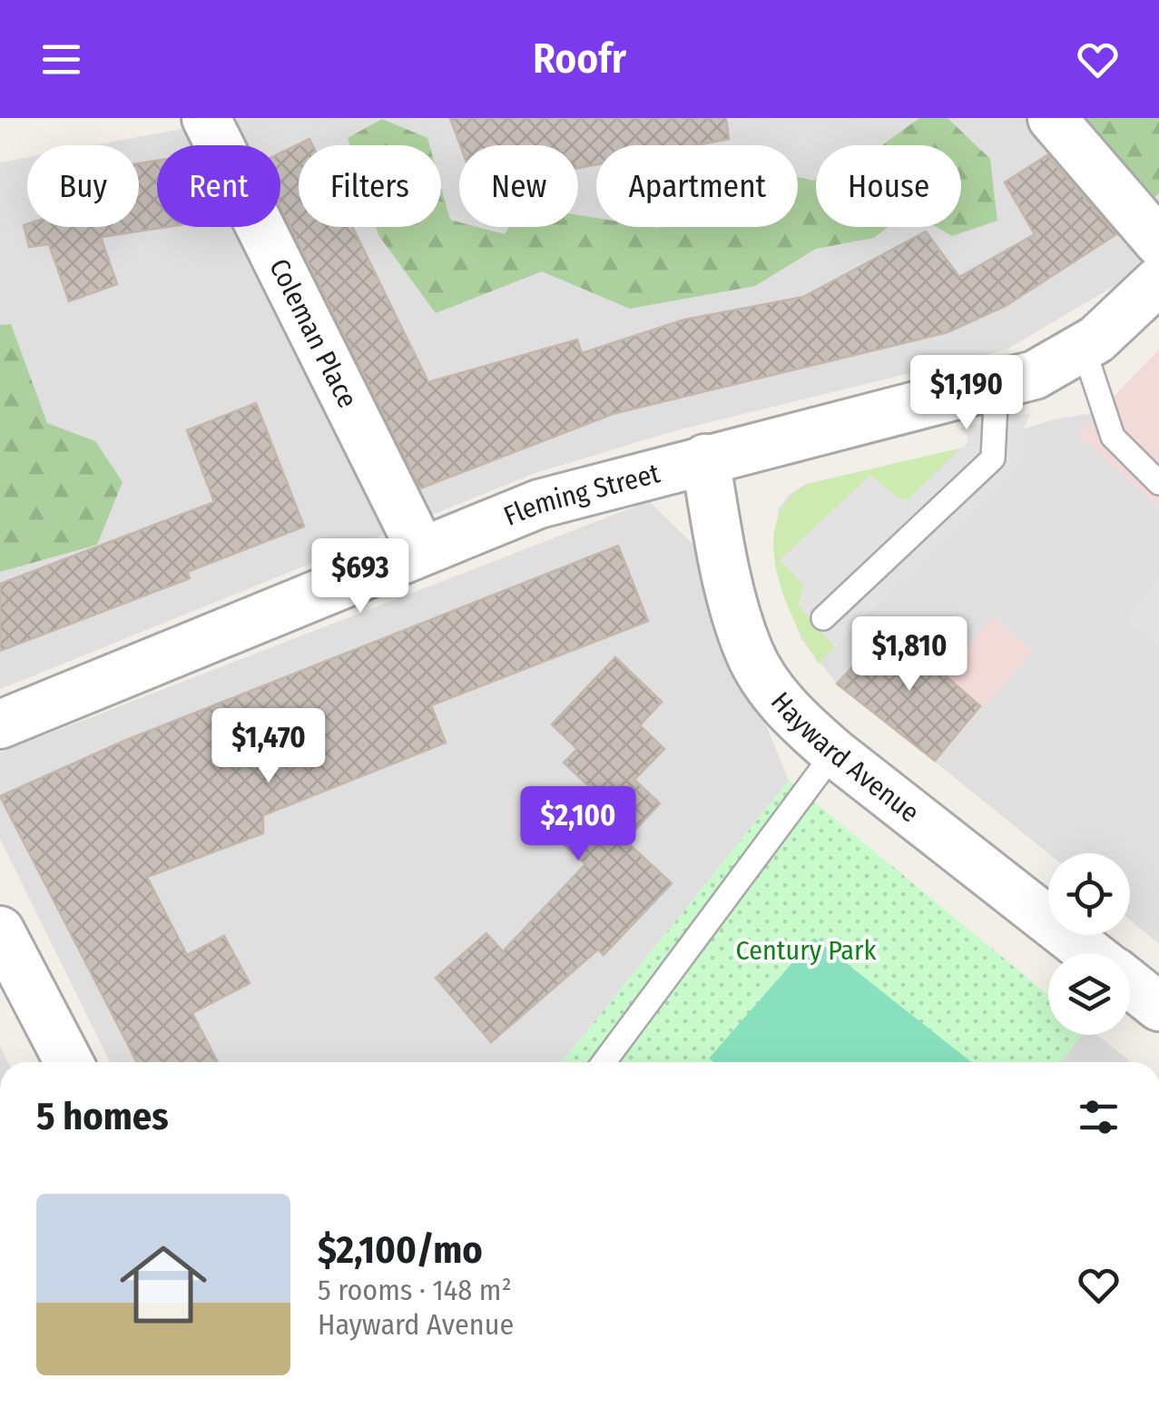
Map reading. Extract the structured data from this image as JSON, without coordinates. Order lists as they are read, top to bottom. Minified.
{"streets":{"street":["Coleman Place","Fleming Street","Hayward Avenue"]},"crossings":[["Coleman Place","Fleming Street"],["Fleming Street","Hayward Avenue"]],"parks":["Century Park"],"page":{"header":"Roofr","chip":["Buy","Rent","Filters","New","Apartment","House"],"price":["$1,190","$693","$1,810","$1,470","$2,100"],"heading":"5 homes","list":[{"name":"$2,100/mo","note":"5 rooms · 148 m² · Hayward Avenue"}]}}
